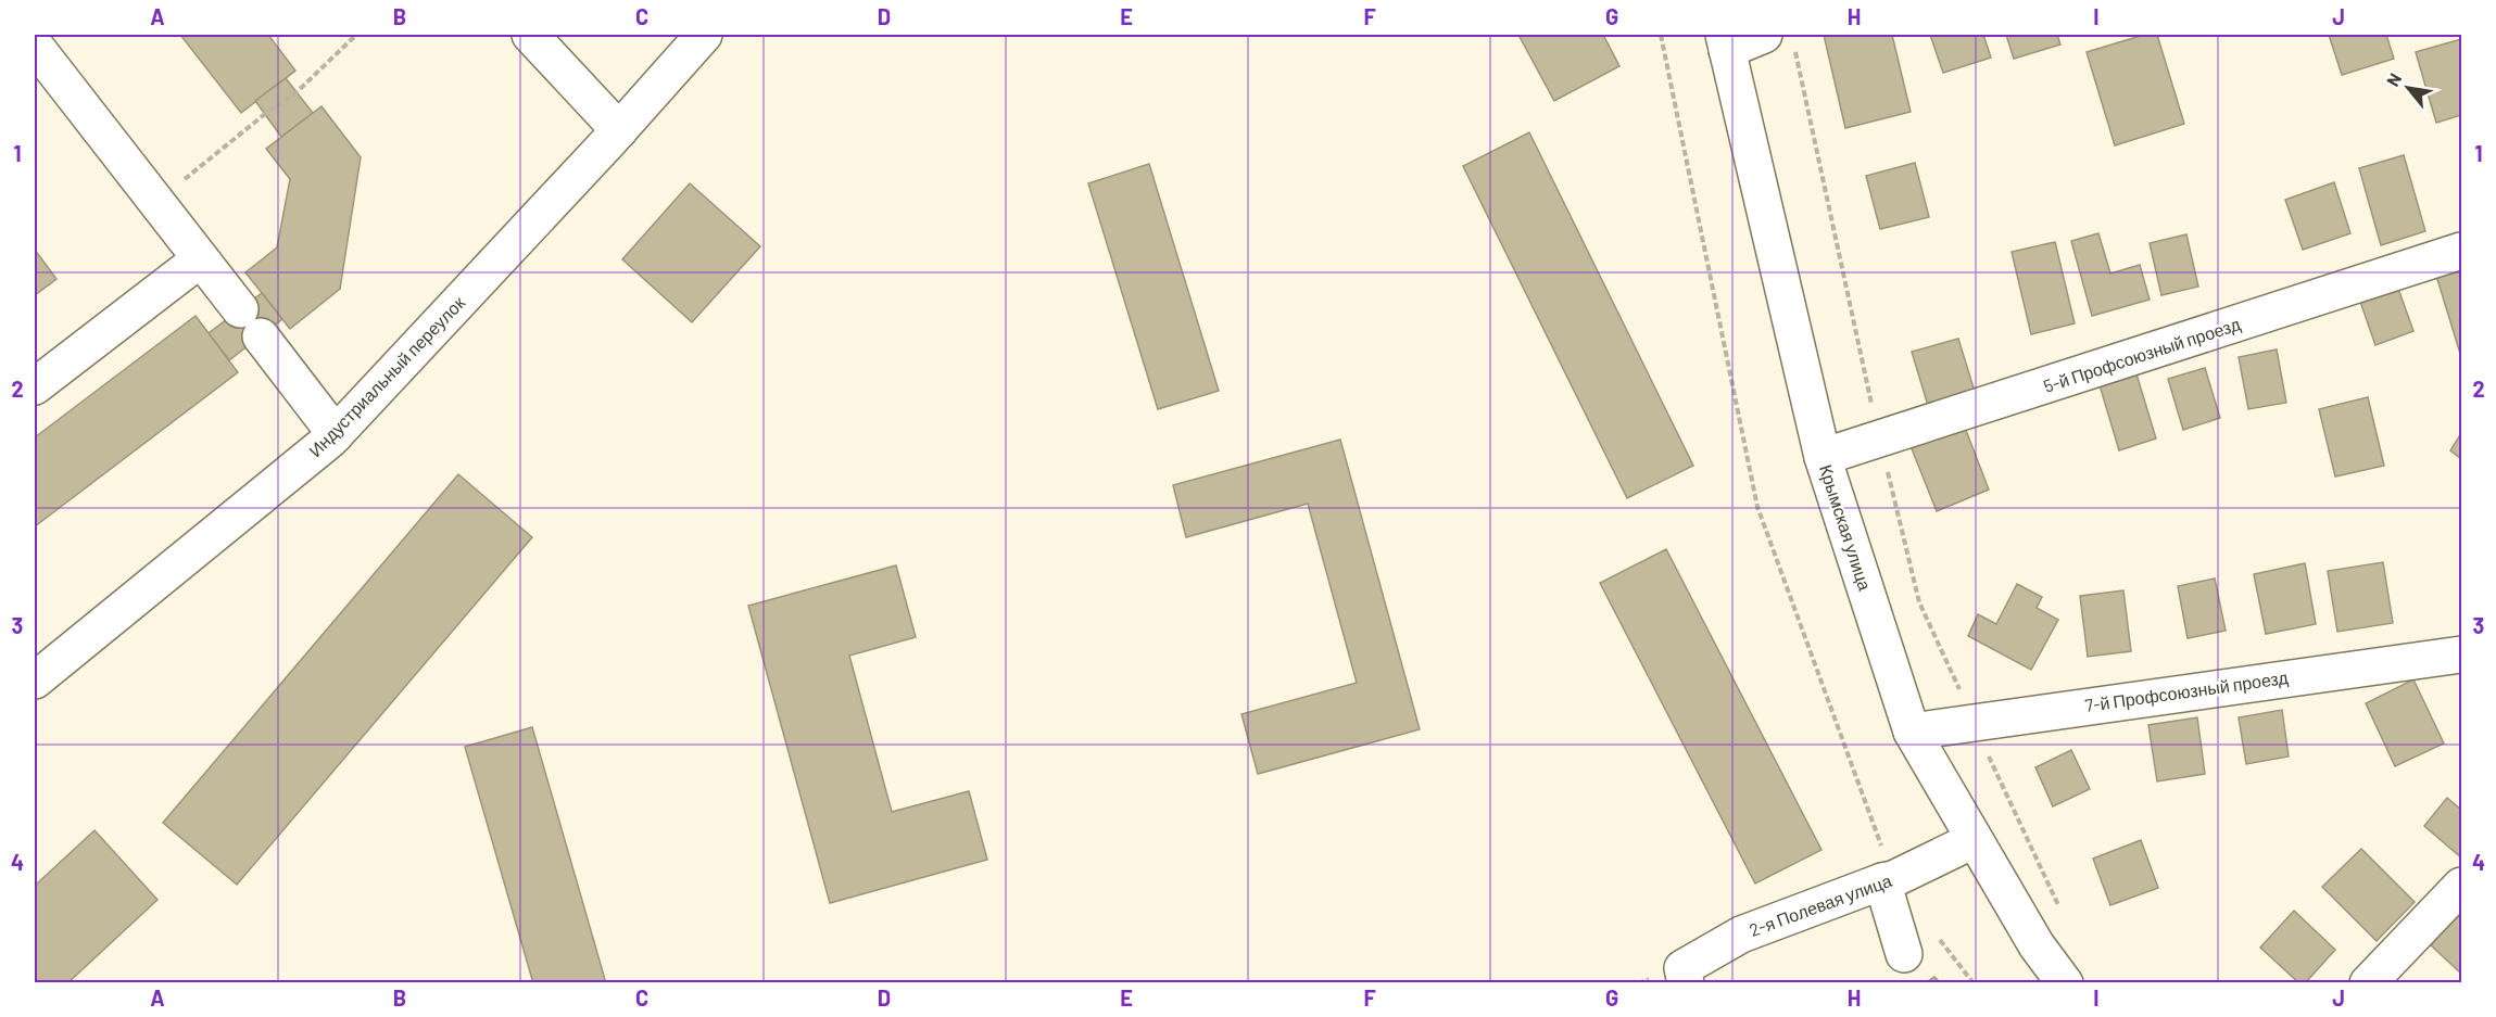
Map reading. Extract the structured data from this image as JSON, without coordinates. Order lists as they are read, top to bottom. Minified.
{"streets":{"street":["5-й Профсоюзный проезд","Индустриальный переулок","Крымская улица","7-й Профсоюзный проезд","2-я Полевая улица"]},"crossings":[["5-й Профсоюзный проезд","Крымская улица"],["Крымская улица","7-й Профсоюзный проезд"],["Крымская улица","2-я Полевая улица"]],"north":"top left","grid":{"columns":["A","B","C","D","E","F","G","H","I","J"],"rows":["1","2","3","4"]}}
